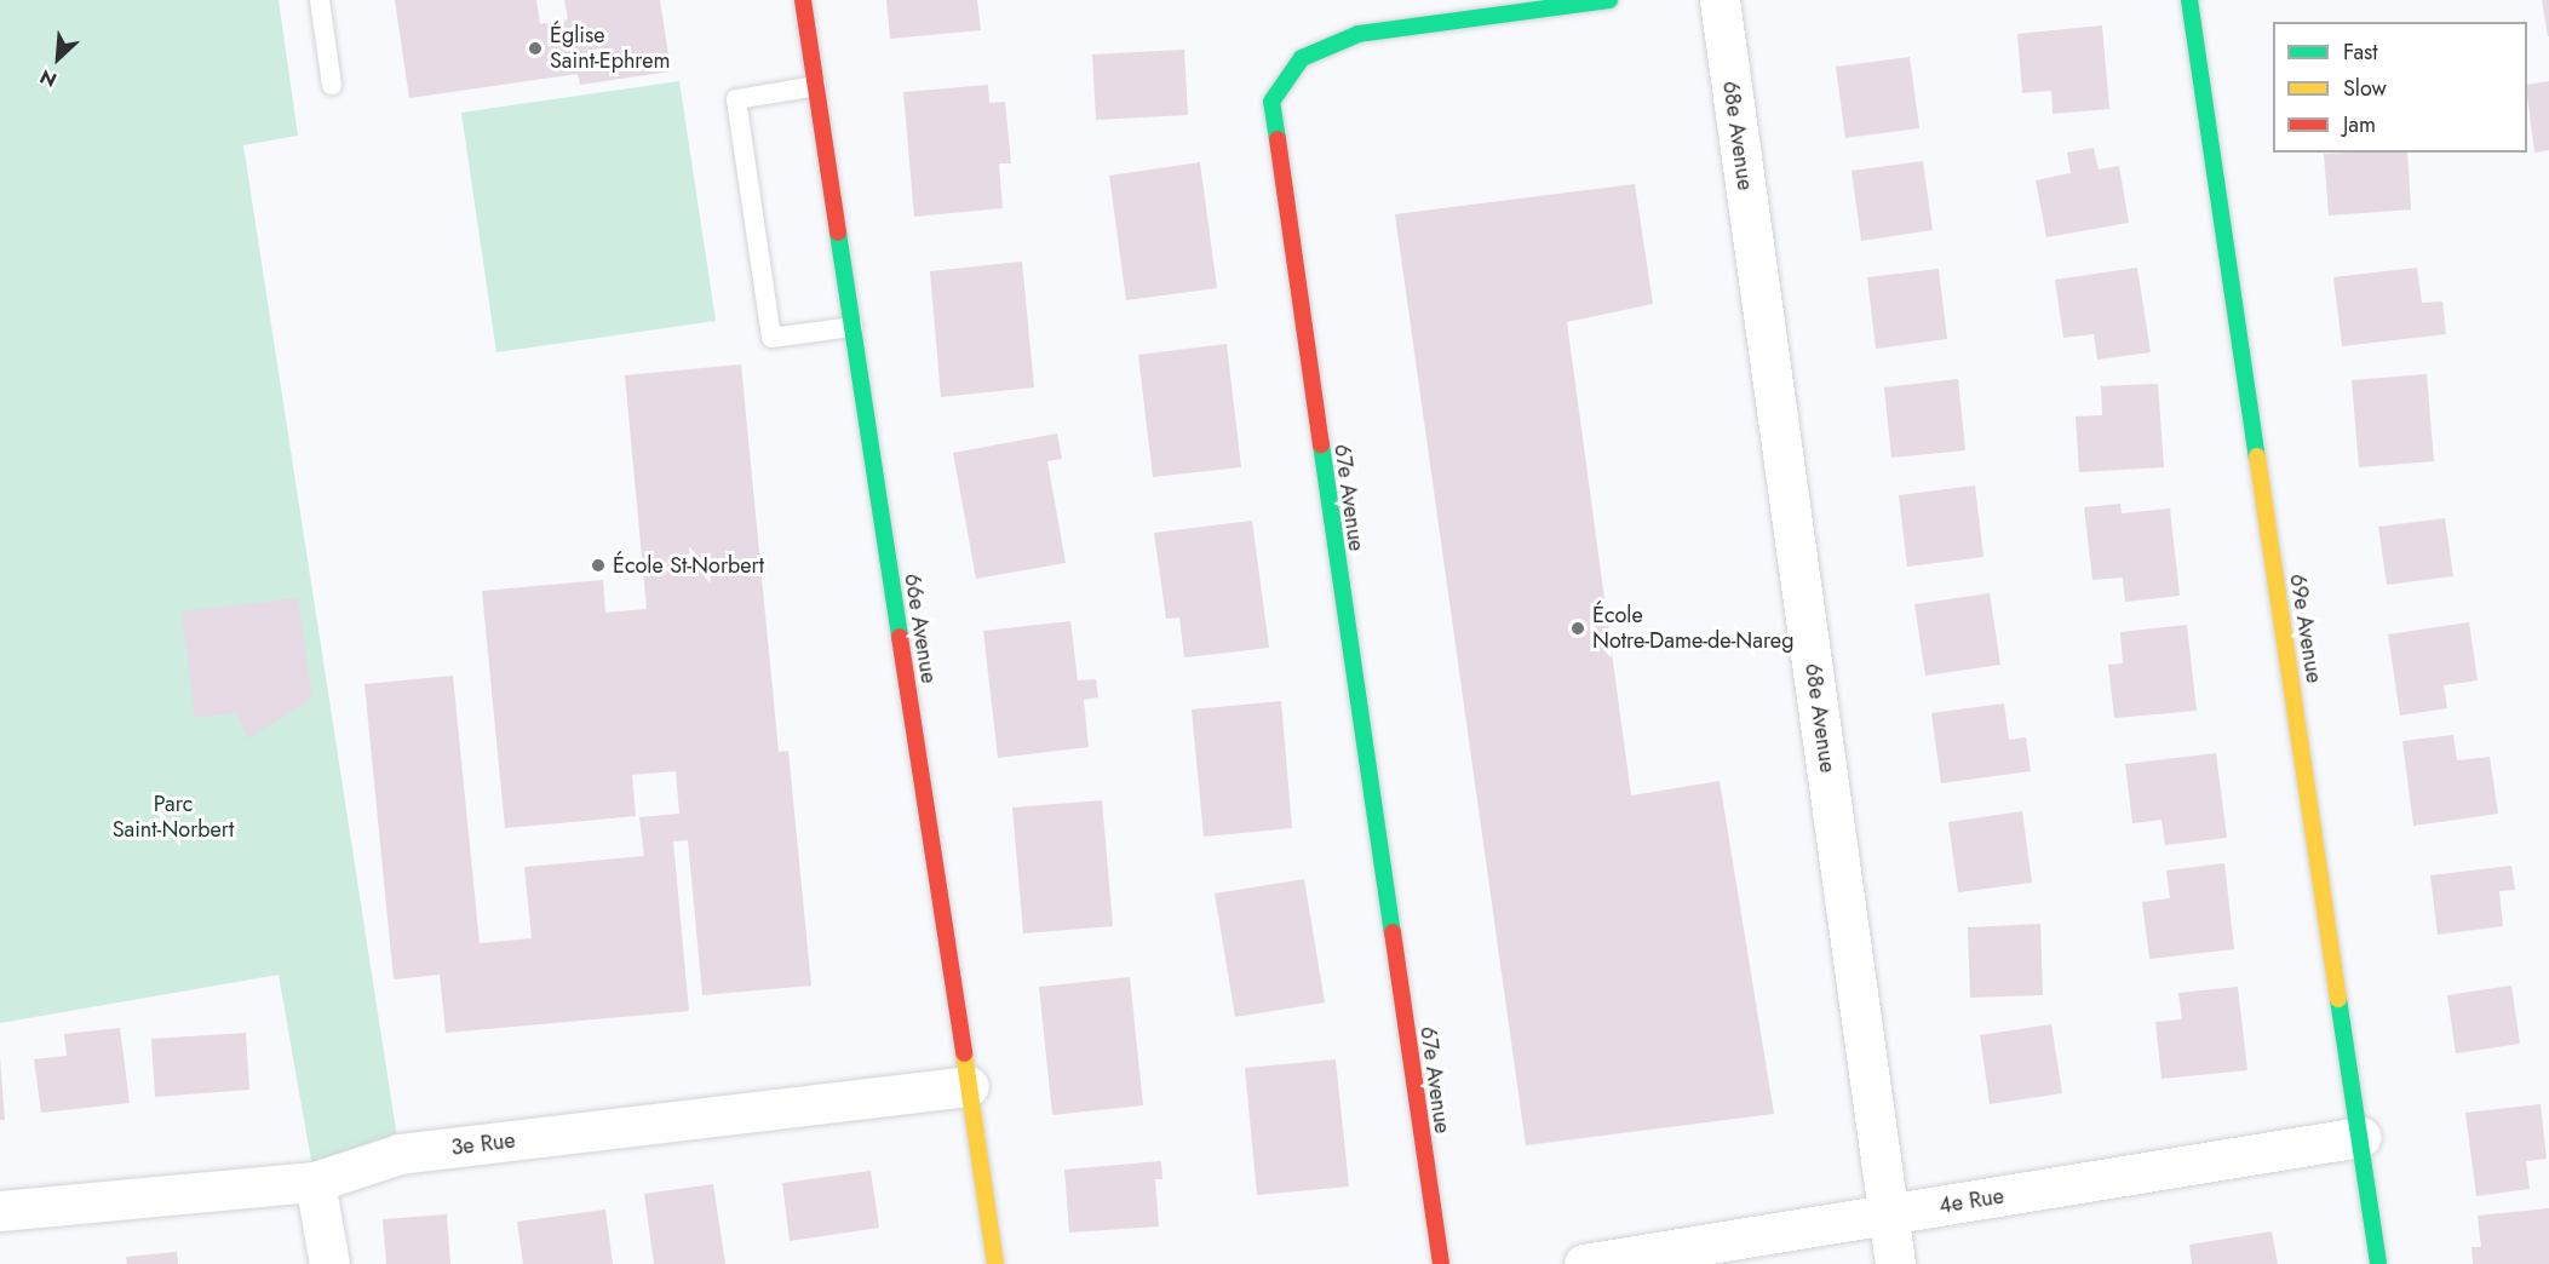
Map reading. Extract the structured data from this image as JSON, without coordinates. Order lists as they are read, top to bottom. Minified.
{"streets":{"street":["68e Avenue","67e Avenue","66e Avenue","69e Avenue","3e Rue","4e Rue"]},"crossings":[["68e Avenue","4e Rue"],["66e Avenue","3e Rue"],["69e Avenue","4e Rue"]],"parks":["Parc Saint-Norbert"],"places":["Église Saint-Ephrem","École St-Norbert","École Notre-Dame-de-Nareg"],"legend":["Fast","Slow","Jam"],"north":"bottom left"}
